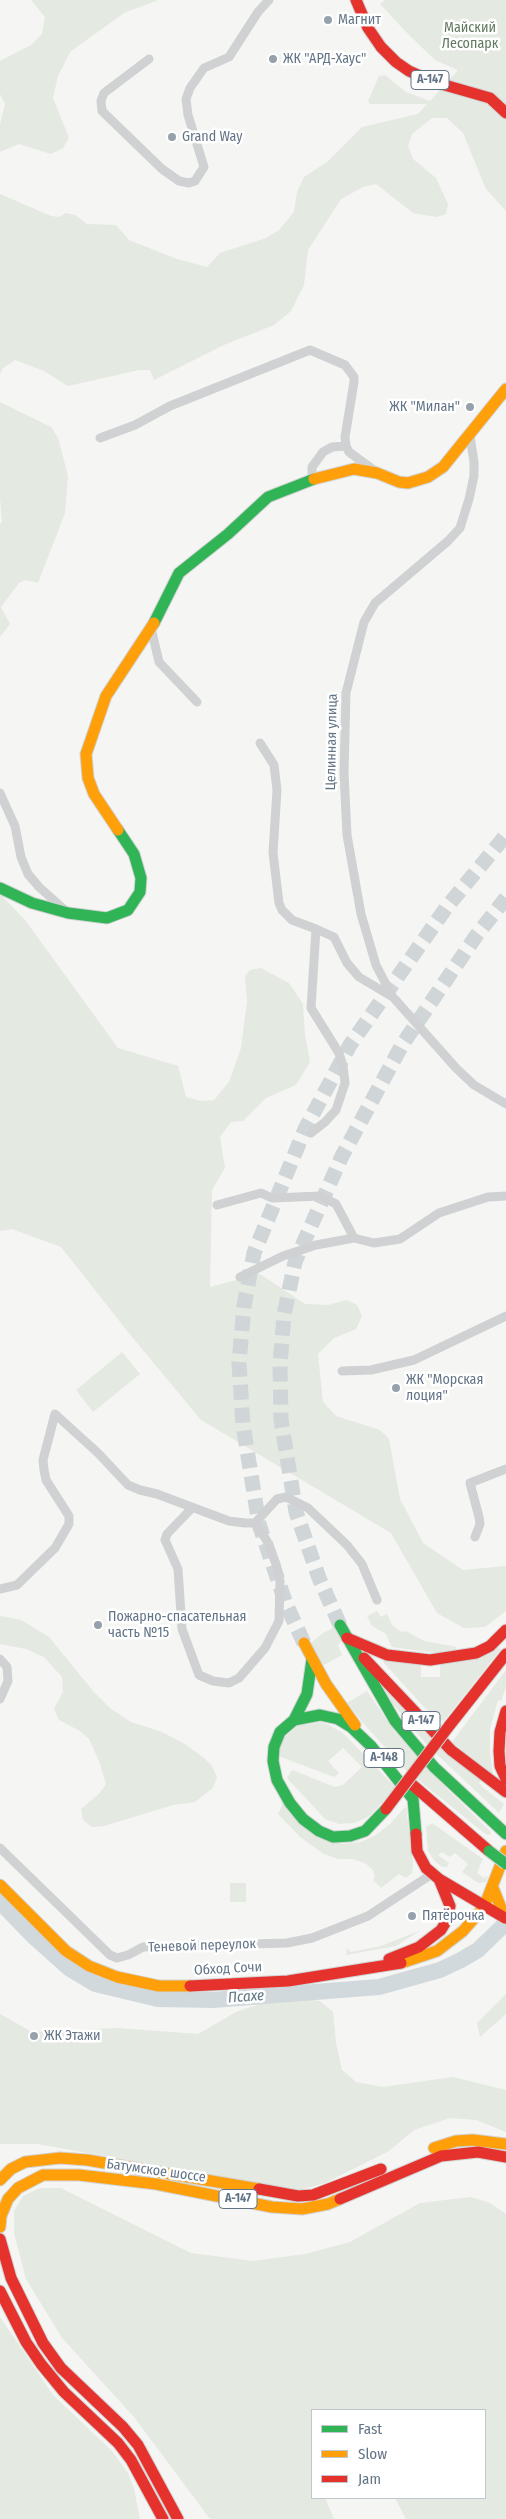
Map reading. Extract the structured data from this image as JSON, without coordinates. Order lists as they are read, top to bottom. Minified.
{"streets":{"main road":["А-147","А-148","Обход Сочи","Батумское шоссе"],"street":["Целинная улица","Теневой переулок"]},"crossings":[["А-147","А-148"]],"water":["Псахе"],"parks":["Майский Лесопарк"],"places":["Магнит","ЖК \"АРД-Хаус\"","Grand Way","ЖК \"Милан\"","ЖК \"Морская лоция\"","Пожарно-спасательная часть №15","Пятёрочка","ЖК Этажи"],"legend":["Fast","Slow","Jam"]}
